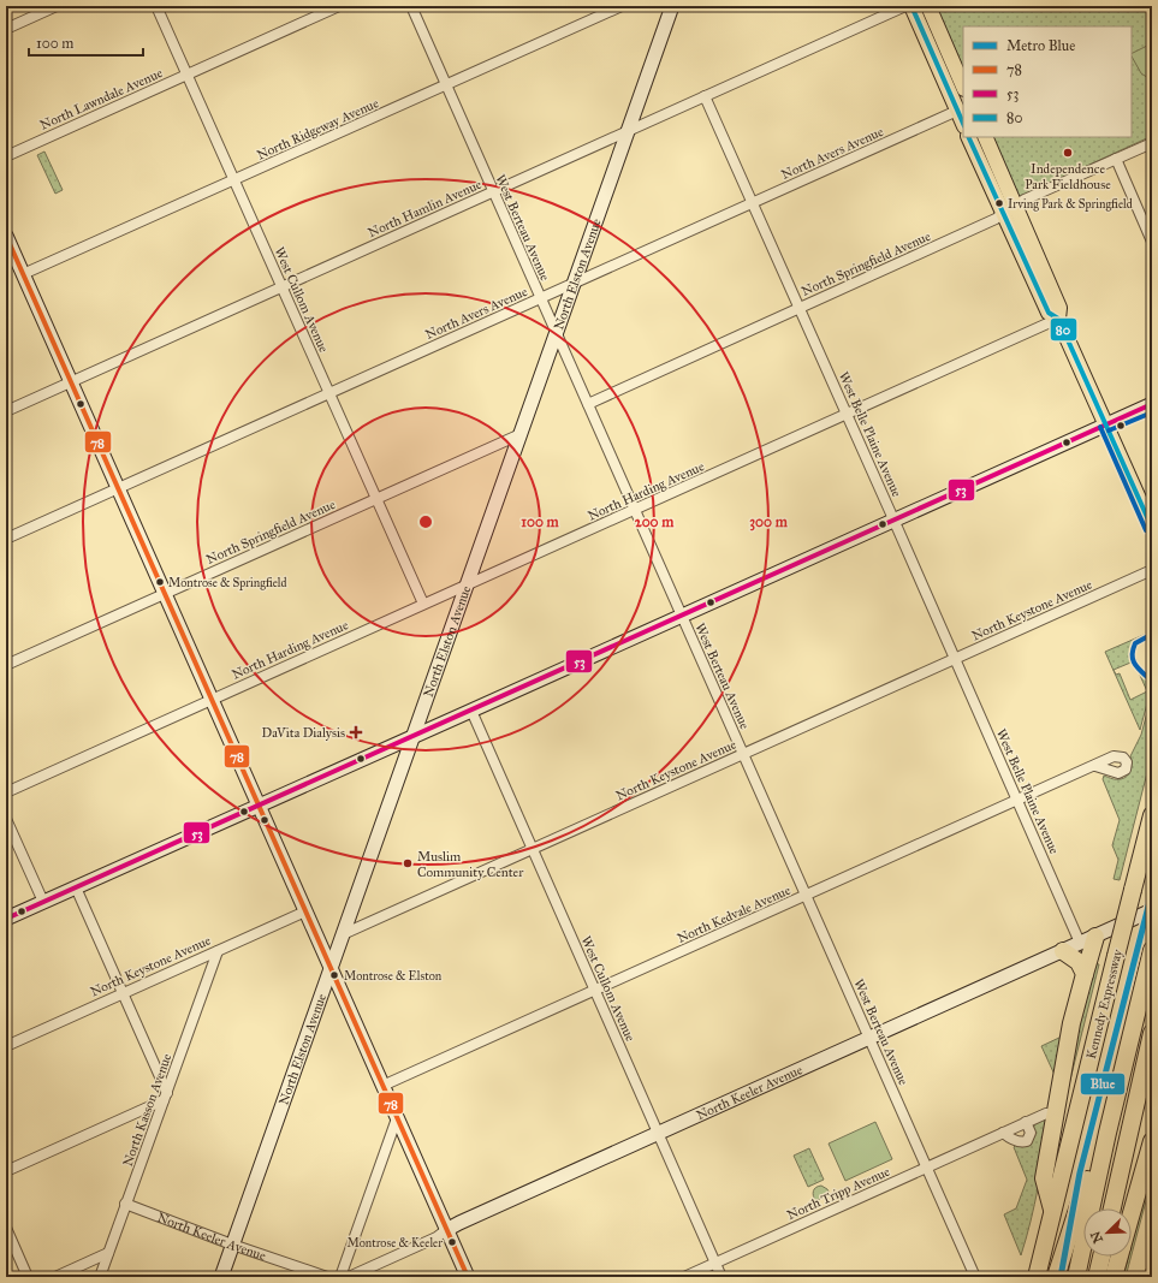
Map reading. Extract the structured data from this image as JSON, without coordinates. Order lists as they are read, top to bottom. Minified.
{"streets":{"highway":["Kennedy Expressway"],"main road":["North Elston Avenue","North Keeler Avenue"],"street":["North Lawndale Avenue","North Ridgeway Avenue","North Avers Avenue","North Hamlin Avenue","West Berteau Avenue","North Springfield Avenue","West Cullom Avenue","West Belle Plaine Avenue","North Harding Avenue","North Keystone Avenue","North Kedvale Avenue","North Kasson Avenue","North Tripp Avenue"]},"crossings":[["North Lawndale Avenue","West Cullom Avenue"],["North Ridgeway Avenue","West Berteau Avenue"],["North Ridgeway Avenue","West Cullom Avenue"],["North Avers Avenue","West Berteau Avenue"],["North Avers Avenue","North Elston Avenue"],["North Avers Avenue","West Cullom Avenue"],["North Avers Avenue","West Belle Plaine Avenue"],["North Hamlin Avenue","West Berteau Avenue"],["North Hamlin Avenue","North Elston Avenue"],["North Hamlin Avenue","West Cullom Avenue"],["North Hamlin Avenue","West Belle Plaine Avenue"],["West Berteau Avenue","North Springfield Avenue"],["West Berteau Avenue","North Elston Avenue"],["West Berteau Avenue","North Harding Avenue"],["West Berteau Avenue","North Keystone Avenue"],["West Berteau Avenue","North Kedvale Avenue"],["West Berteau Avenue","North Keeler Avenue"],["West Berteau Avenue","North Tripp Avenue"],["North Springfield Avenue","North Elston Avenue"],["North Springfield Avenue","West Cullom Avenue"],["North Springfield Avenue","West Belle Plaine Avenue"],["North Elston Avenue","North Harding Avenue"],["North Elston Avenue","North Keystone Avenue"],["North Elston Avenue","North Keeler Avenue"],["West Cullom Avenue","North Harding Avenue"],["West Cullom Avenue","North Keystone Avenue"],["West Cullom Avenue","North Kedvale Avenue"],["West Cullom Avenue","North Keeler Avenue"],["West Cullom Avenue","North Tripp Avenue"],["West Belle Plaine Avenue","North Harding Avenue"],["West Belle Plaine Avenue","North Keystone Avenue"],["West Belle Plaine Avenue","North Kedvale Avenue"],["West Belle Plaine Avenue","North Keeler Avenue"],["North Keystone Avenue","North Kasson Avenue"],["North Keeler Avenue","North Kasson Avenue"]],"places":{"other":["Independence Park Fieldhouse","Irving Park & Springfield","Montrose & Springfield","Muslim Community Center","Montrose & Elston","Montrose & Keeler"],"health":["DaVita Dialysis"]},"lines":["transit line 80","transit line 78","transit line 53","metro line Blue"],"legend":["Metro Blue","78","53","80"],"scale_bar":"100 m","north":"bottom left","rings":["100 m","200 m","300 m"]}
